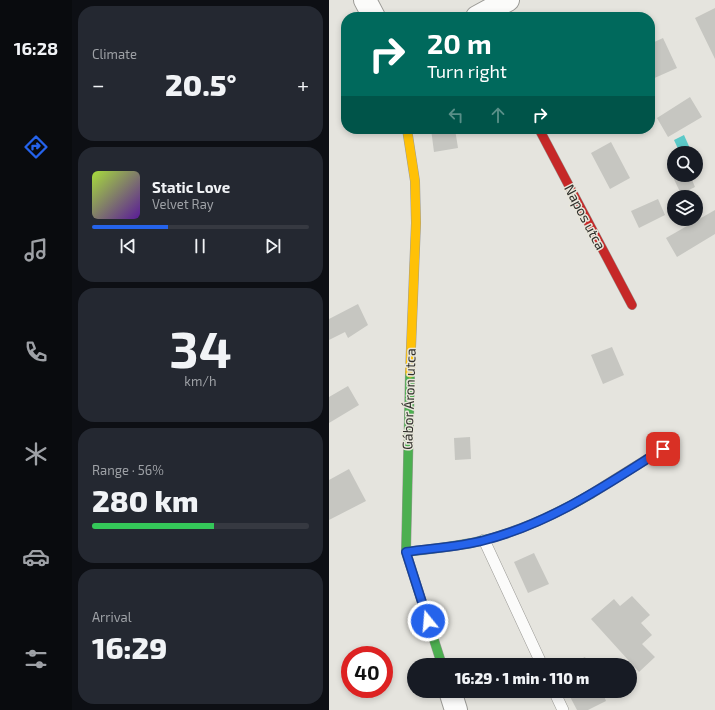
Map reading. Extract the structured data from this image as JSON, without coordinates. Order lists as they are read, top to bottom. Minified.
{"streets":{"street":["Napos utca","Gábor Áron utca"]},"page":{"tabs":"16:28","tile":["Climate",["34","km/h"],["Range · 56%","280 km"],["Arrival","16:29"]],"turn":["20 m","Turn right"],"heat":["−","20.5°","+"],"song":["Static Love","Velvet Ray"],"limit":"40","trip":"16:29 · 1 min · 110 m"}}
